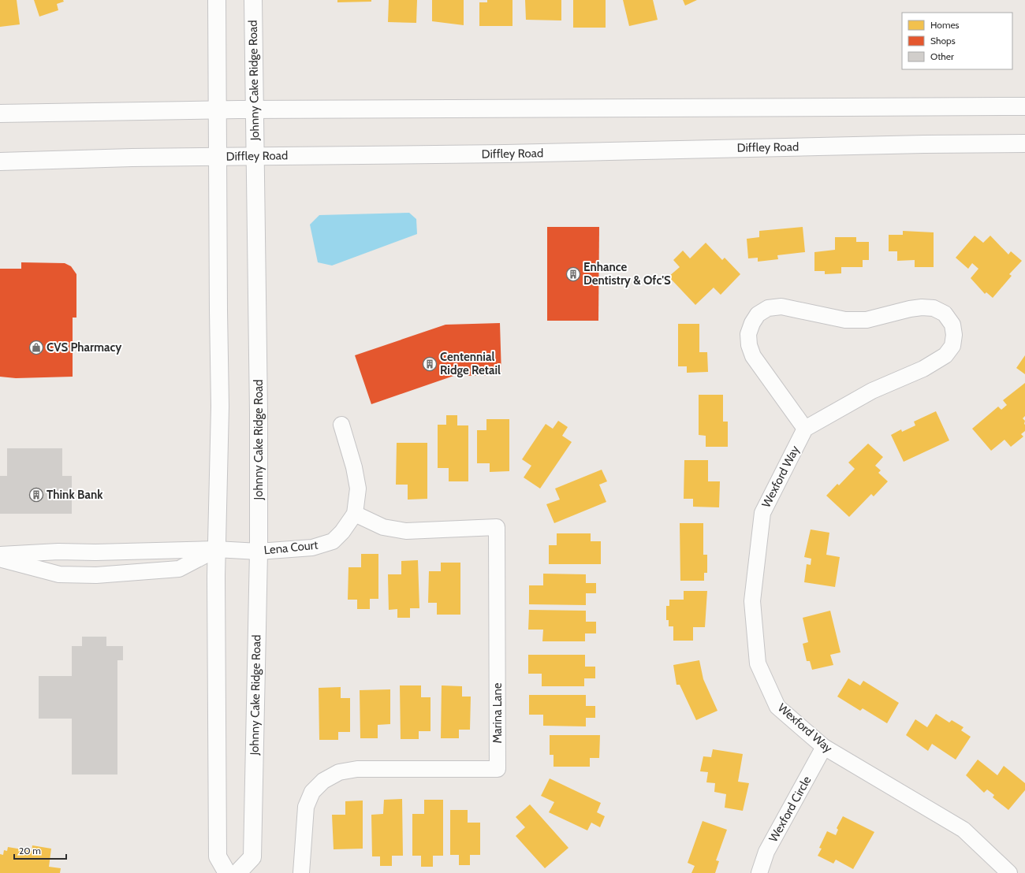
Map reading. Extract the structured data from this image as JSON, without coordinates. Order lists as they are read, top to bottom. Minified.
{"streets":{"main road":["Johnny Cake Ridge Road","Diffley Road"],"street":["Wexford Way","Lena Court","Marina Lane","Wexford Circle"]},"crossings":[["Johnny Cake Ridge Road","Diffley Road"],["Johnny Cake Ridge Road","Lena Court"],["Wexford Way","Wexford Circle"],["Lena Court","Marina Lane"]],"places":{"building":["Enhance Dentistry & Ofc'S","Centennial Ridge Retail","Think Bank"],"shop":["CVS Pharmacy"]},"legend":["Homes","Shops","Other"],"scale_bar":"20 m"}
